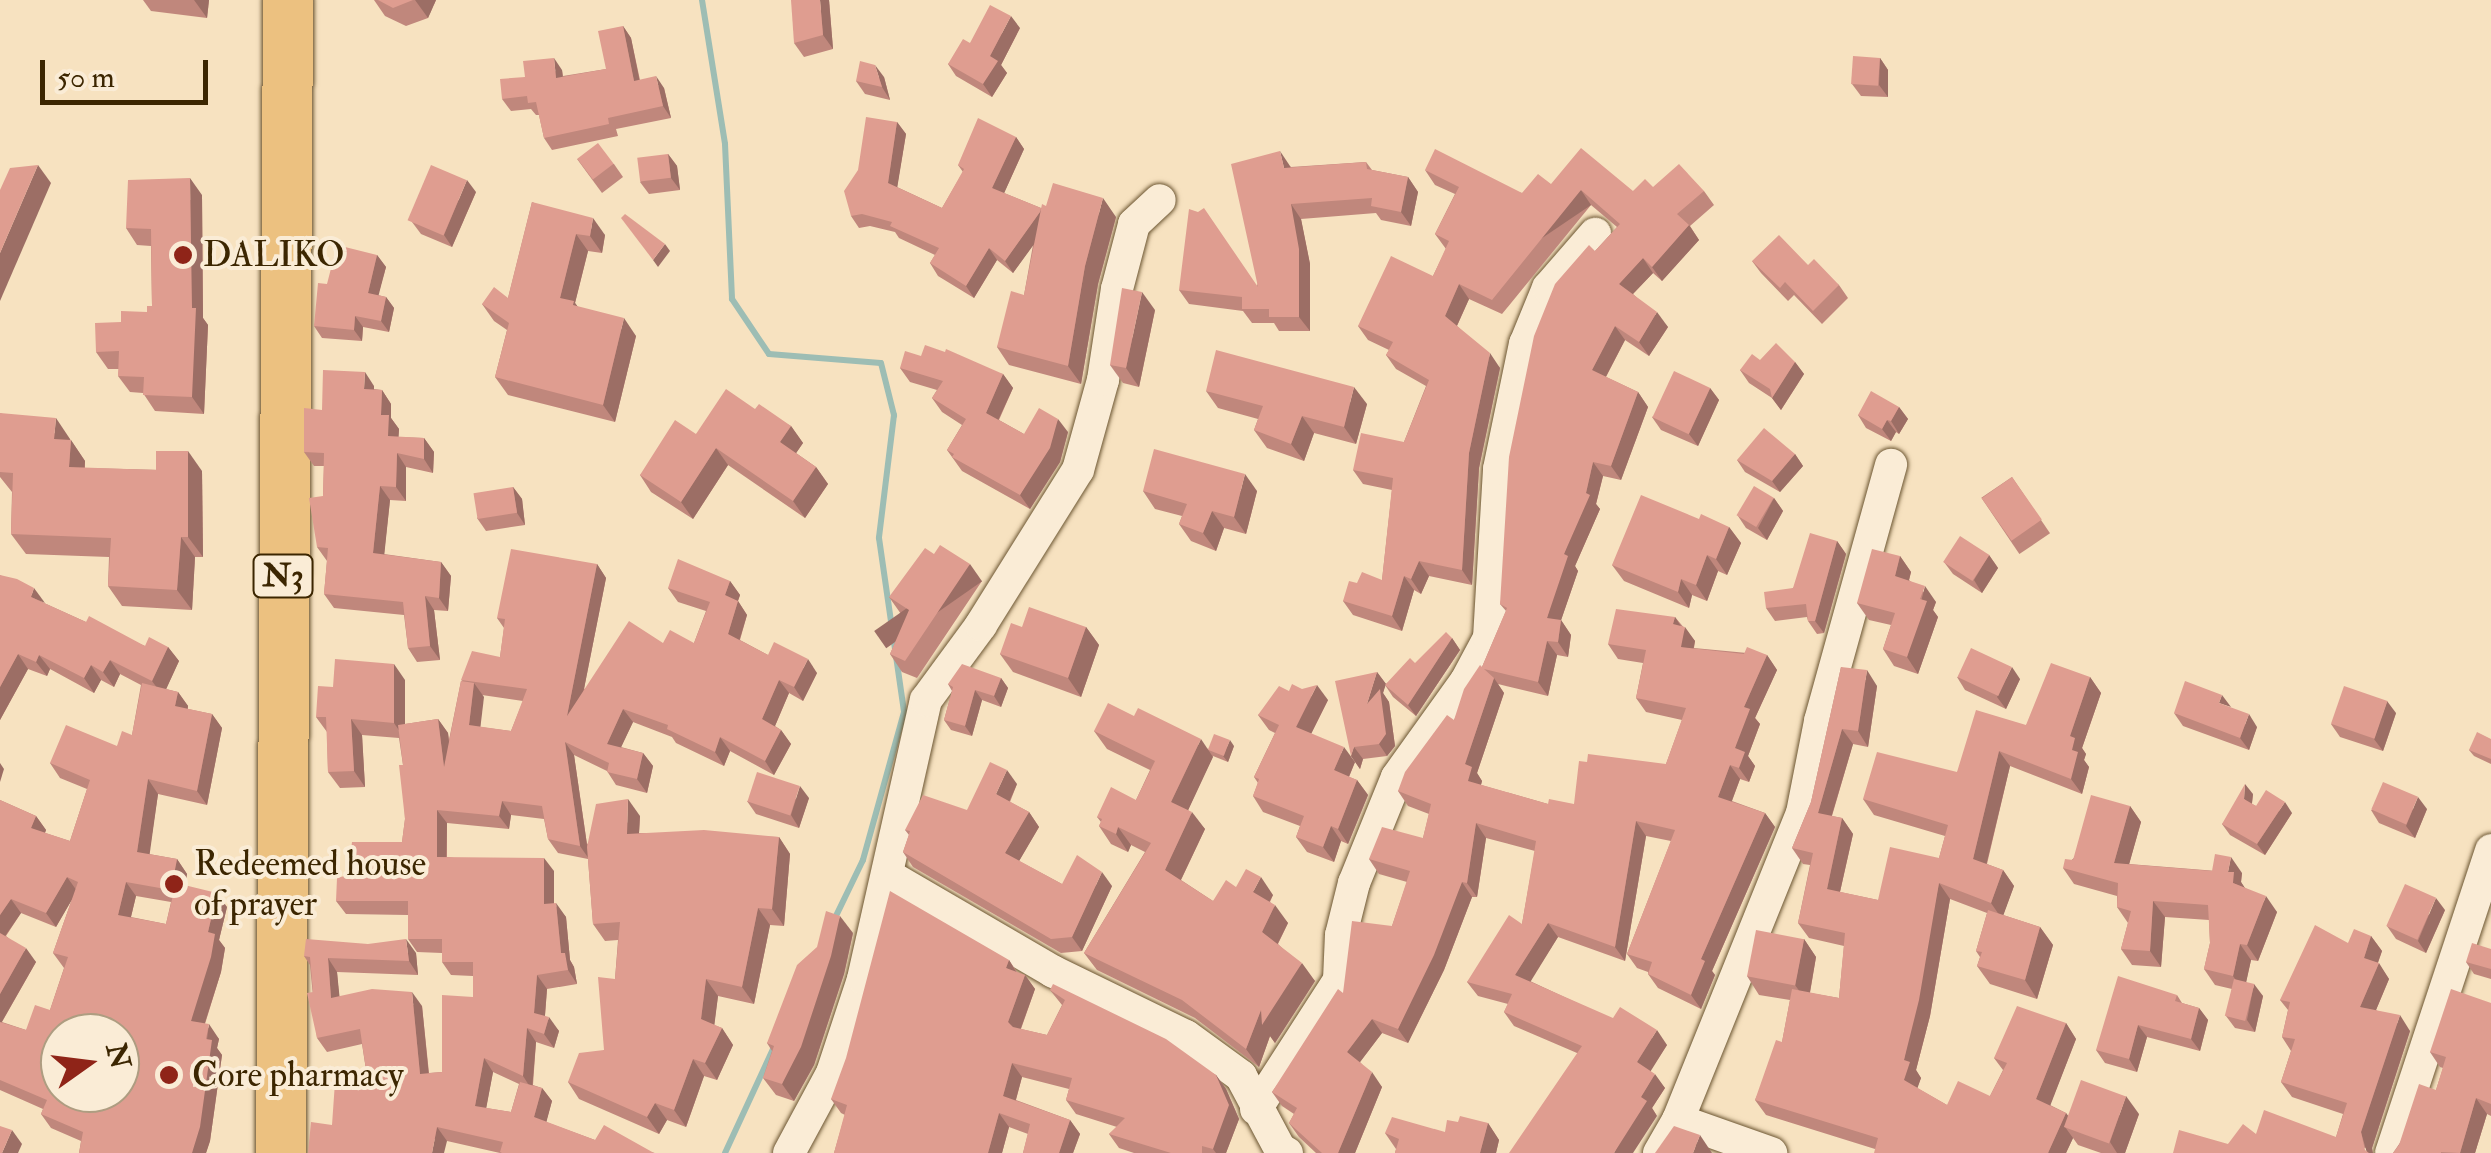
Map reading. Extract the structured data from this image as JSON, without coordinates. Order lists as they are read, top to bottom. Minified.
{"streets":{"highway":["N3"]},"places":["DALIKO","Redeemed house of prayer","Core pharmacy"],"scale_bar":"50 m","north":"right"}
